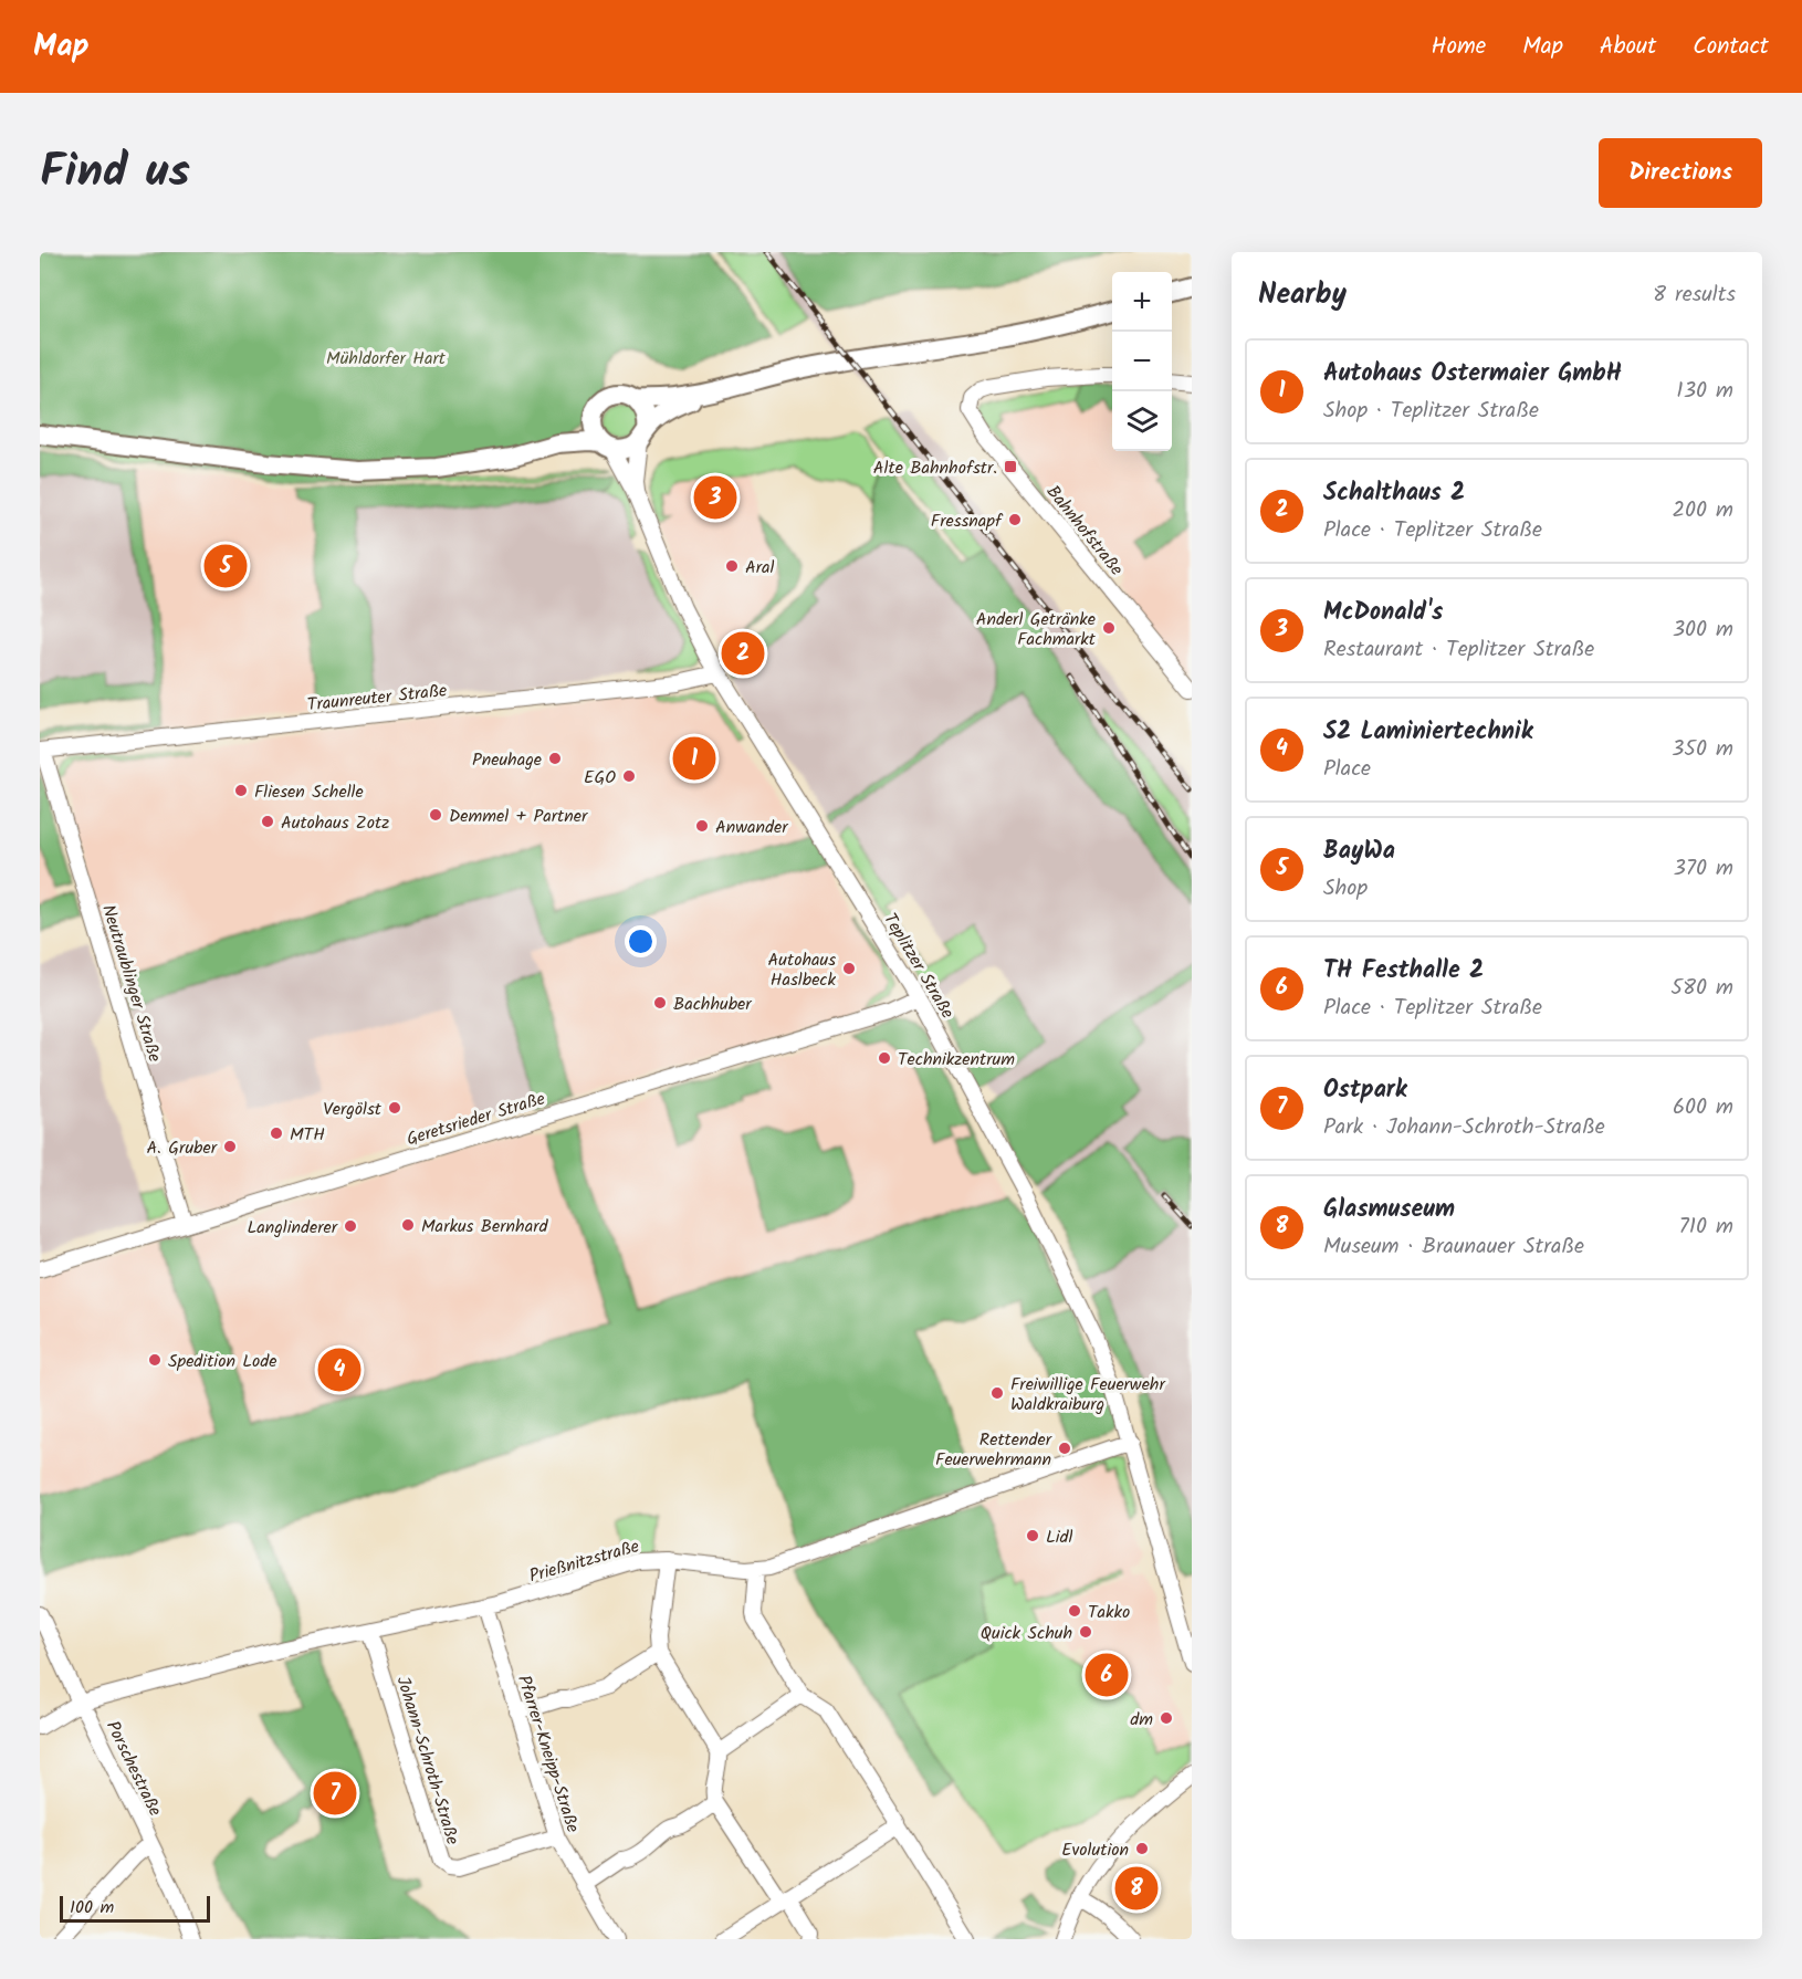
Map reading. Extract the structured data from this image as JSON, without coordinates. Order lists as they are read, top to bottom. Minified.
{"streets":{"street":["Bahnhofstraße","Traunreuter Straße","Teplitzer Straße","Neutraublinger Straße","Geretsrieder Straße","Prießnitzstraße","Pfarrer-Kneipp-Straße","Johann-Schroth-Straße","Porschestraße"]},"crossings":[["Traunreuter Straße","Teplitzer Straße"],["Traunreuter Straße","Neutraublinger Straße"],["Teplitzer Straße","Geretsrieder Straße"],["Teplitzer Straße","Prießnitzstraße"],["Neutraublinger Straße","Geretsrieder Straße"],["Prießnitzstraße","Pfarrer-Kneipp-Straße"],["Prießnitzstraße","Johann-Schroth-Straße"],["Prießnitzstraße","Porschestraße"],["Pfarrer-Kneipp-Straße","Johann-Schroth-Straße"]],"parks":["Mühldorfer Hart"],"places":{"transit":["Alte Bahnhofstr."],"other":["Fressnapf","Aral","Anderl Getränke Fachmarkt","Pneuhage","EGO","Fliesen Schelle","Demmel + Partner","Autohaus Zotz","Anwander","Autohaus Haslbeck","Bachhuber","Technikzentrum","Vergölst","MTH","A. Gruber","Markus Bernhard","Langlinderer","Spedition Lode","Freiwillige Feuerwehr Waldkraiburg","Rettender Feuerwehrmann","Lidl","Takko","Quick Schuh","dm","Evolution"]},"scale_bar":"100 m","page":{"header":"Map","nav":["Home","Map","About","Contact"],"title":"Find us","buttons":"Directions","heading":["Nearby","8 results"],"map_buttons":["+","−"],"list":[{"mark":"1","name":"Autohaus Ostermaier GmbH","note":"Shop · Teplitzer Straße","value":"130 m"},{"mark":"2","name":"Schalthaus 2","note":"Place · Teplitzer Straße","value":"200 m"},{"mark":"3","name":"McDonald's","note":"Restaurant · Teplitzer Straße","value":"300 m"},{"mark":"4","name":"S2 Laminiertechnik","note":"Place","value":"350 m"},{"mark":"5","name":"BayWa","note":"Shop","value":"370 m"},{"mark":"6","name":"TH Festhalle 2","note":"Place · Teplitzer Straße","value":"580 m"},{"mark":"7","name":"Ostpark","note":"Park · Johann-Schroth-Straße","value":"600 m"},{"mark":"8","name":"Glasmuseum","note":"Museum · Braunauer Straße","value":"710 m"}],"pins":["3","5","2","1","4","6","7","8"],"scale":"100 m"}}
